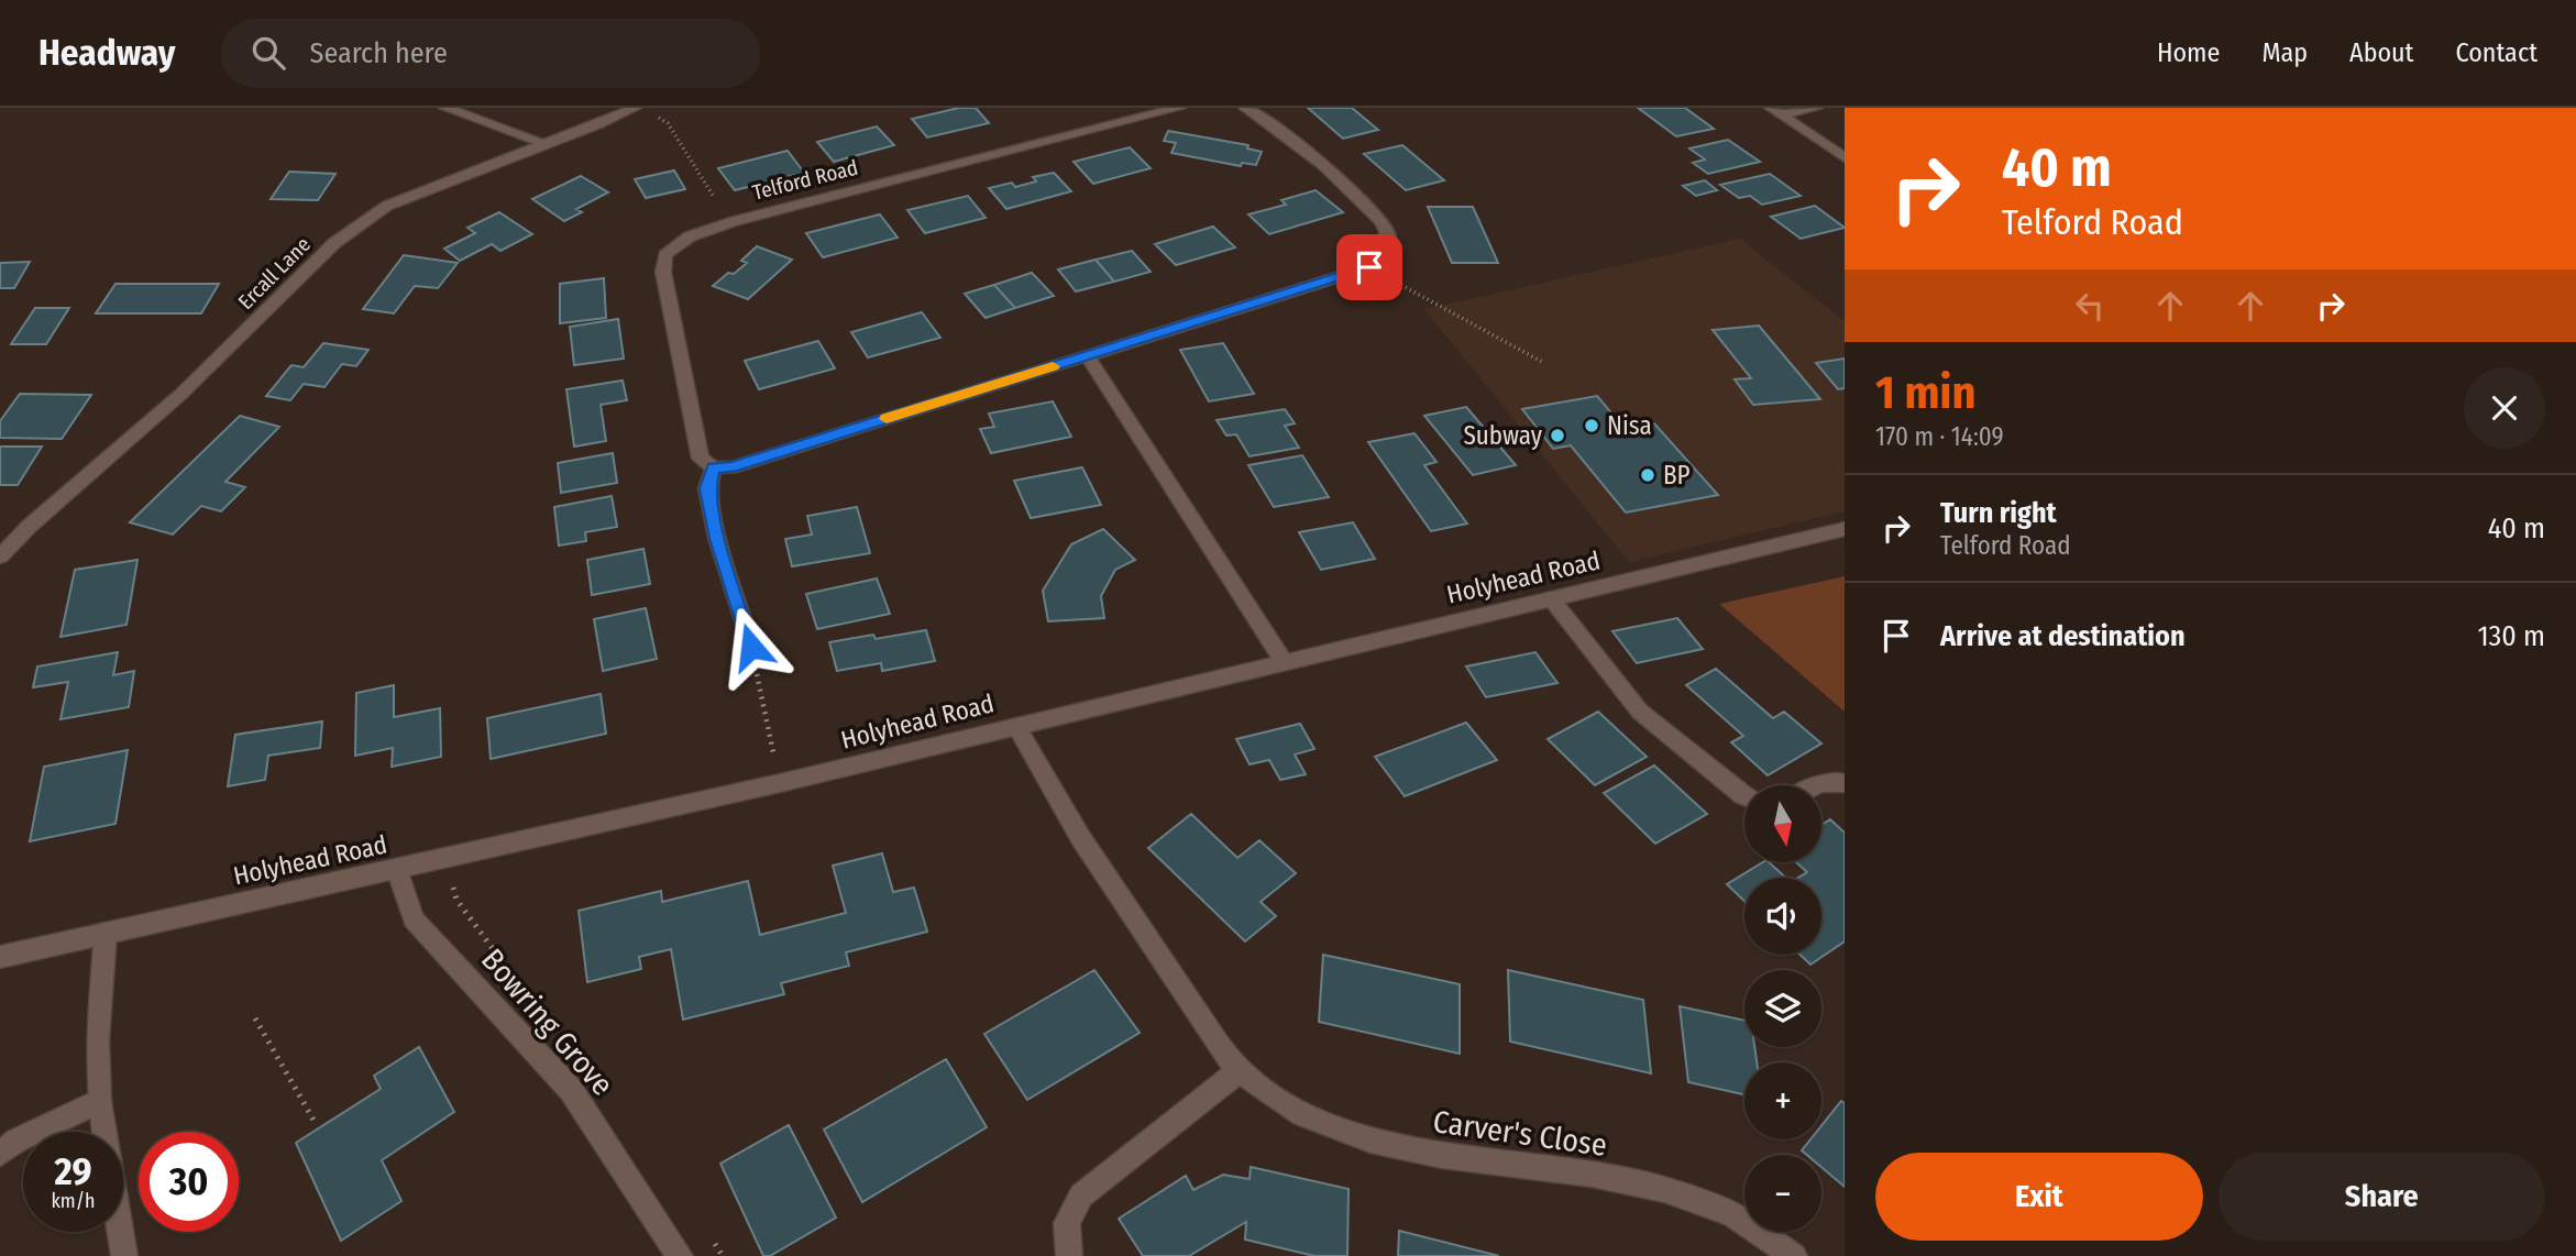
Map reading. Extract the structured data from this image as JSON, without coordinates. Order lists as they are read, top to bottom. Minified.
{"streets":{"street":["Telford Road","Ercall Lane","Holyhead Road","Bowring Grove","Carver's Close"]},"crossings":[["Holyhead Road","Bowring Grove"],["Holyhead Road","Carver's Close"]],"places":["Nisa","Subway","BP"],"north":"bottom","page":{"header":"Headway","search":"Search here","nav":["Home","Map","About","Contact"],"turn":["40 m","Telford Road"],"heading":["1 min","170 m · 14:09"],"list":[{"name":"Turn right","note":"Telford Road","value":"40 m"},{"name":"Arrive at destination","value":"130 m"}],"map_buttons":["+","−"],"speed":"29 km/h","limit":"30","buttons":["Exit","Share"]}}
